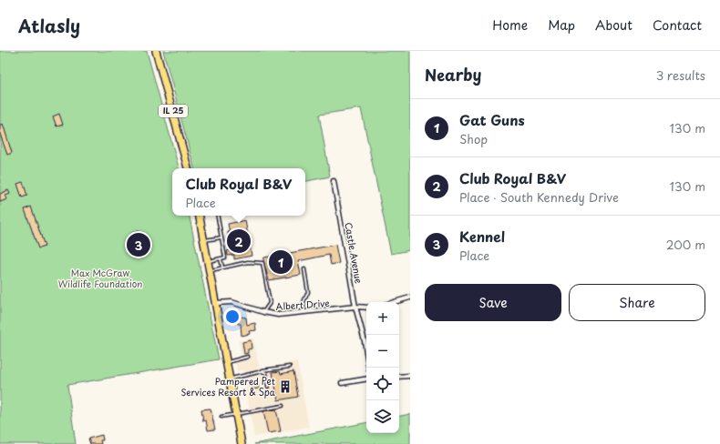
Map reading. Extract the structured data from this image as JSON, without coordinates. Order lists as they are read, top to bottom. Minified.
{"streets":{"main road":["IL 25"],"street":["Castle Avenue","Albert Drive"]},"crossings":[["Castle Avenue","Albert Drive"]],"parks":["Max McGraw Wildlife Foundation"],"places":{"building":["Pampered Pet Services Resort & Spa"]},"page":{"header":"Atlasly","nav":["Home","Map","About","Contact"],"heading":["Nearby","3 results"],"list":[{"mark":"1","name":"Gat Guns","note":"Shop","value":"130 m"},{"mark":"2","name":"Club Royal B&V","note":"Place · South Kennedy Drive","value":"130 m"},{"mark":"3","name":"Kennel","note":"Place","value":"200 m"}],"popup":["Club Royal B&V","Place"],"pins":["2","3","1"],"buttons":["Save","Share"],"map_buttons":["+","−"]}}
